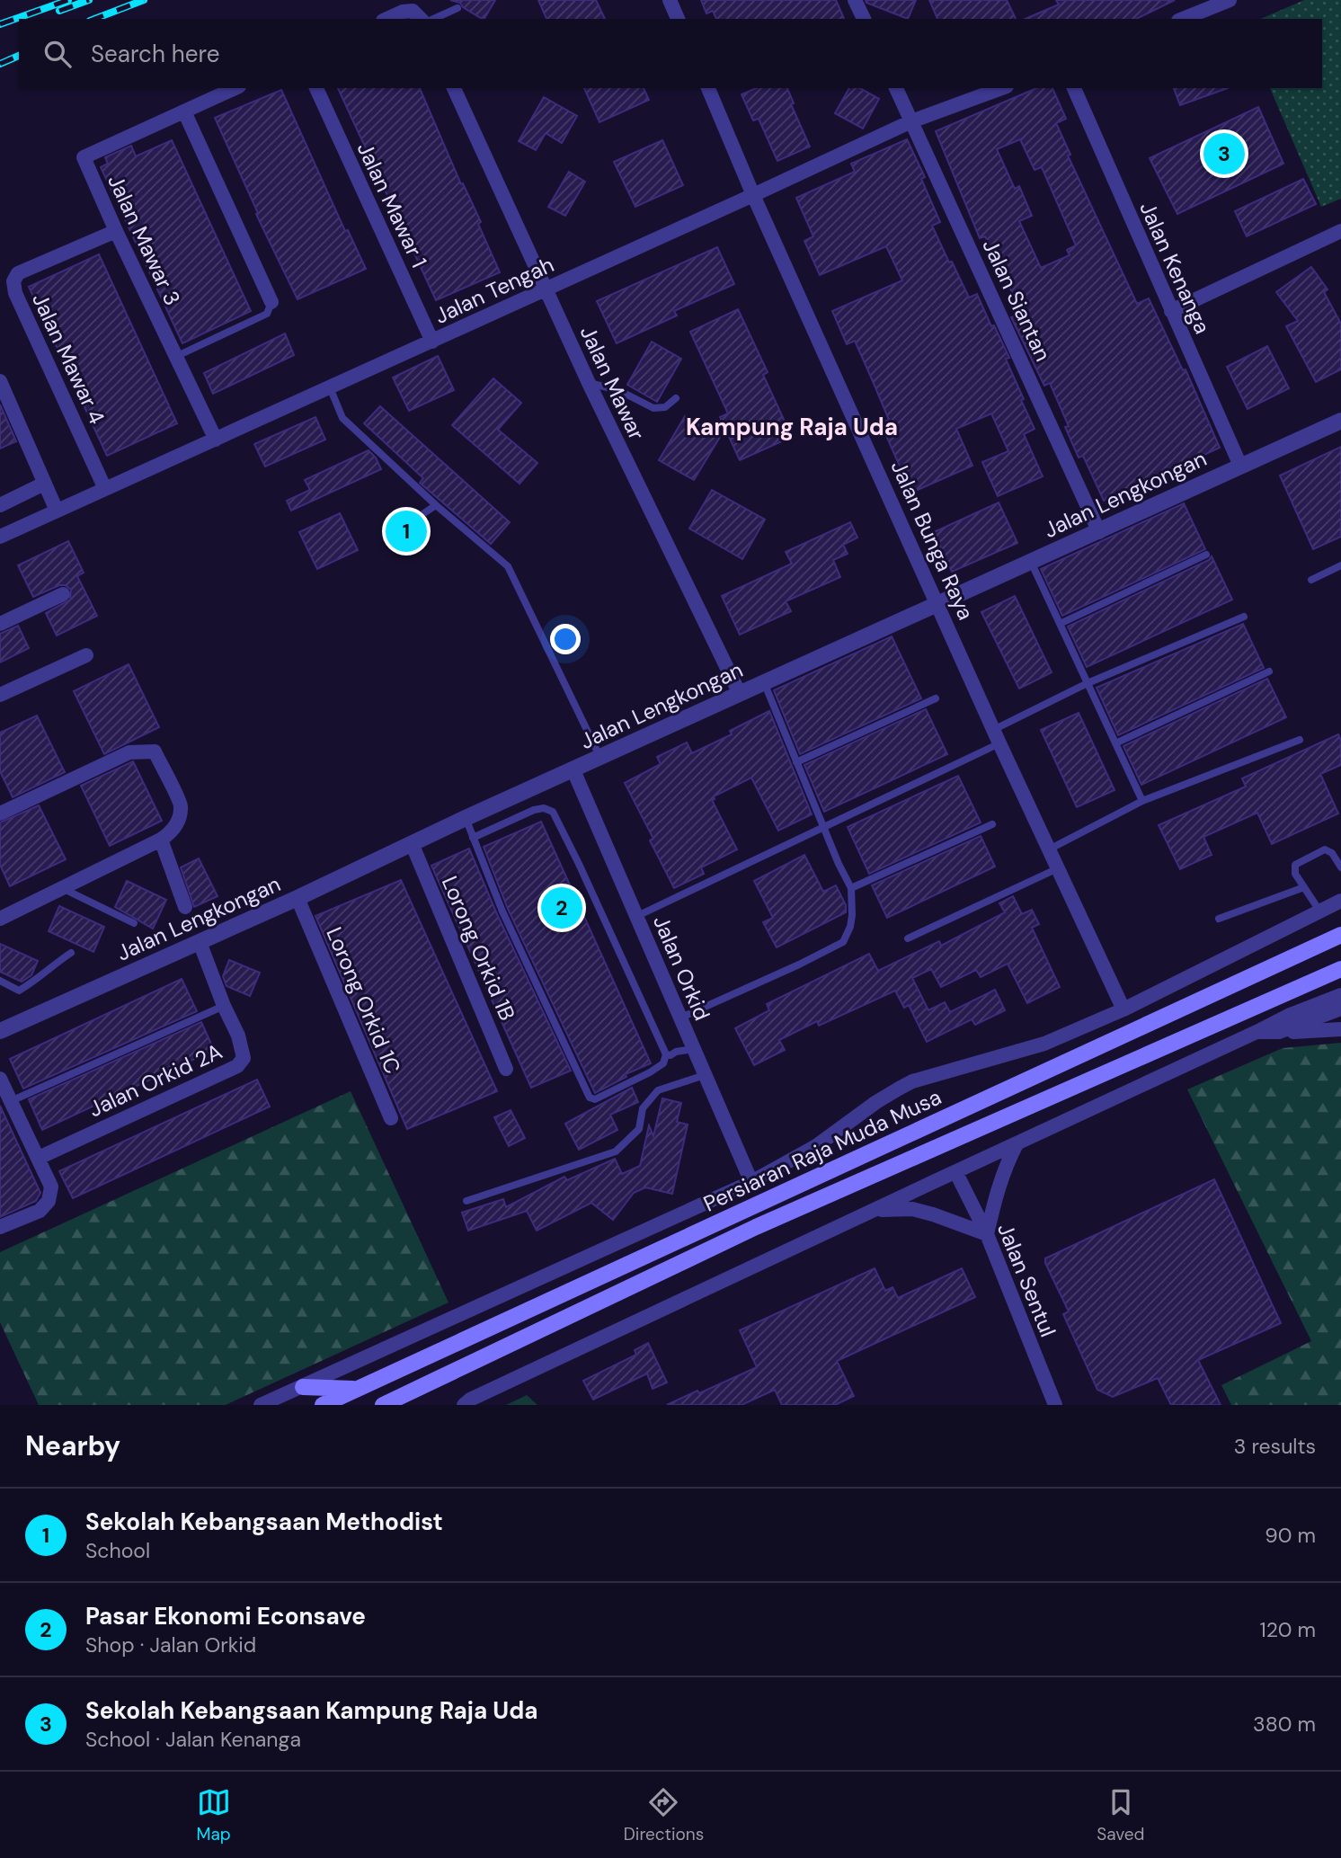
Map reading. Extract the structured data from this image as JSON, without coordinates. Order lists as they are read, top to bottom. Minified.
{"streets":{"main road":["Persiaran Raja Muda Musa"],"street":["Jalan Mawar 1","Jalan Mawar 3","Jalan Kenanga","Jalan Tengah","Jalan Siantan","Jalan Mawar 4","Jalan Mawar","Jalan Lengkongan","Jalan Bunga Raya","Lorong Orkid 1B","Jalan Orkid","Lorong Orkid 1C","Jalan Orkid 2A","Jalan Sentul"]},"crossings":[["Jalan Mawar 1","Jalan Tengah"],["Jalan Mawar 3","Jalan Tengah"],["Jalan Mawar 3","Jalan Mawar 4"],["Jalan Kenanga","Jalan Lengkongan"],["Jalan Tengah","Jalan Siantan"],["Jalan Tengah","Jalan Mawar 4"],["Jalan Tengah","Jalan Mawar"],["Jalan Tengah","Jalan Bunga Raya"],["Jalan Siantan","Jalan Lengkongan"],["Jalan Mawar","Jalan Lengkongan"],["Jalan Lengkongan","Jalan Bunga Raya"],["Jalan Lengkongan","Lorong Orkid 1B"],["Jalan Lengkongan","Jalan Orkid"],["Jalan Lengkongan","Lorong Orkid 1C"],["Jalan Lengkongan","Jalan Orkid 2A"]],"districts":["Kampung Raja Uda"],"page":{"search":"Search here","pins":["3","1","2"],"heading":["Nearby","3 results"],"list":[{"mark":"1","name":"Sekolah Kebangsaan Methodist","note":"School","value":"90 m"},{"mark":"2","name":"Pasar Ekonomi Econsave","note":"Shop · Jalan Orkid","value":"120 m"},{"mark":"3","name":"Sekolah Kebangsaan Kampung Raja Uda","note":"School · Jalan Kenanga","value":"380 m"}],"nav":["Map","Directions","Saved"]}}
